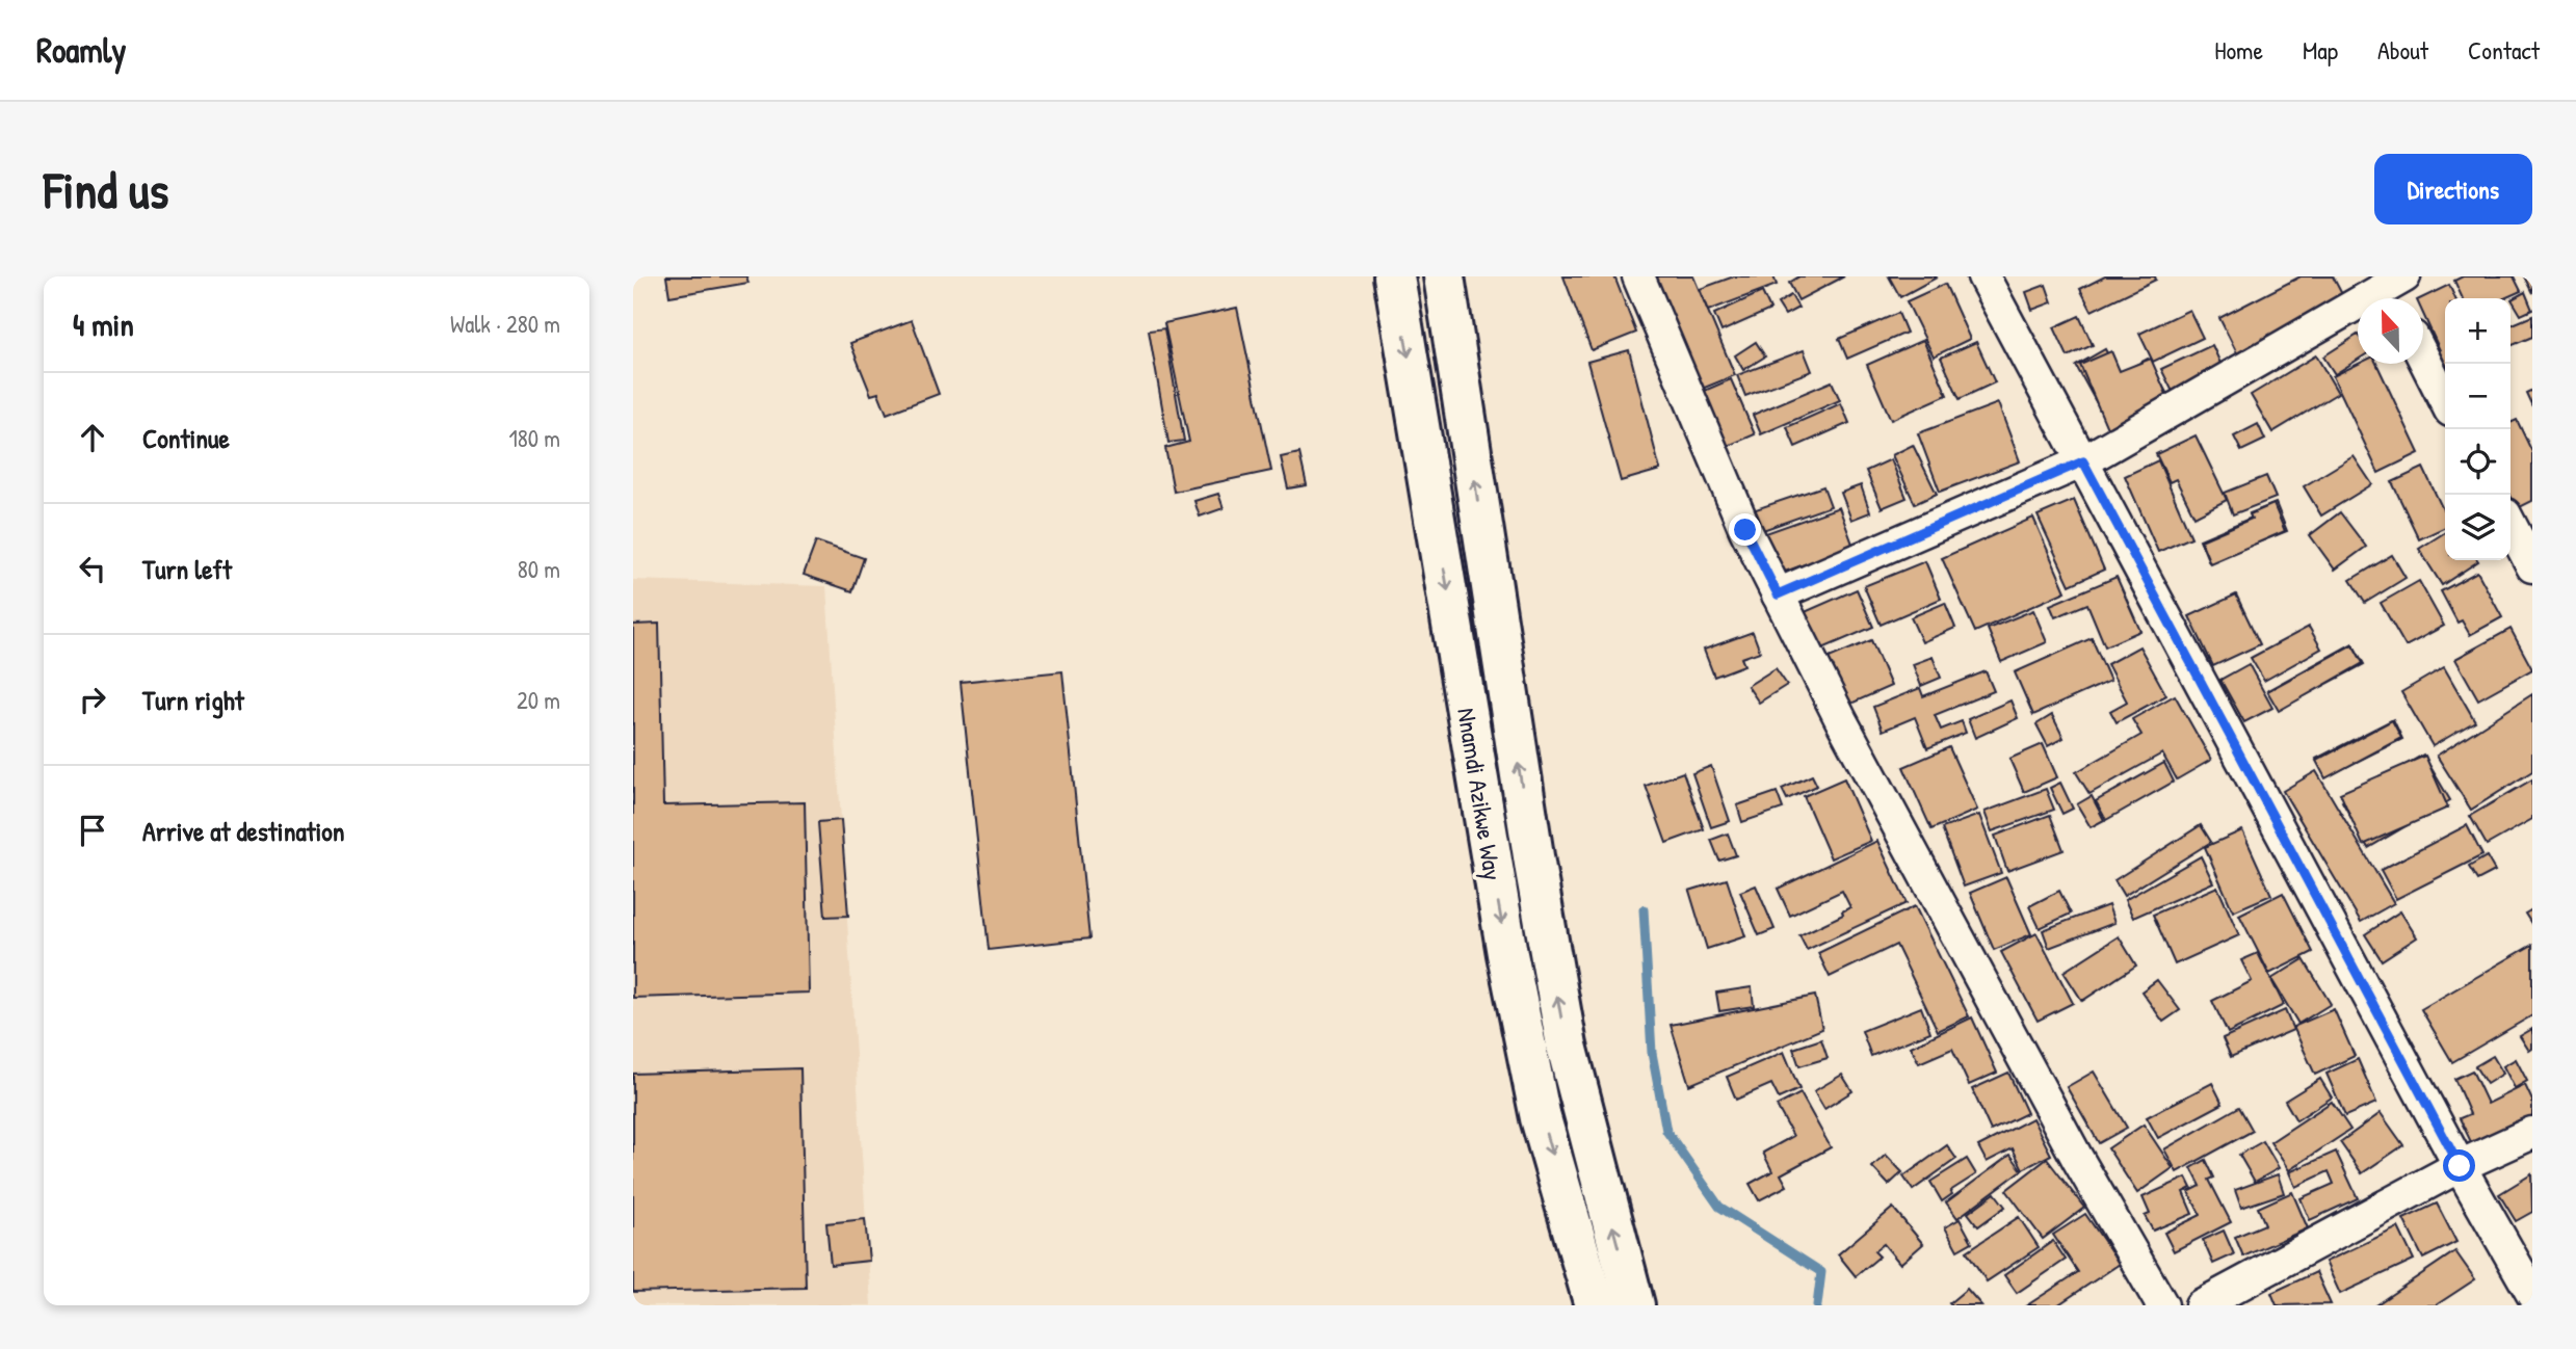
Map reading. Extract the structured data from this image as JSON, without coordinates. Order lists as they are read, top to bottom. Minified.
{"streets":{"highway":["Nnamdi Azikwe Way"]},"north":"top","page":{"header":"Roamly","nav":["Home","Map","About","Contact"],"buttons":"Directions","title":"Find us","heading":["4 min","Walk · 280 m"],"map_buttons":["+","−"],"list":[["Continue","180 m"],["Turn left","80 m"],["Turn right","20 m"],"Arrive at destination"]}}
